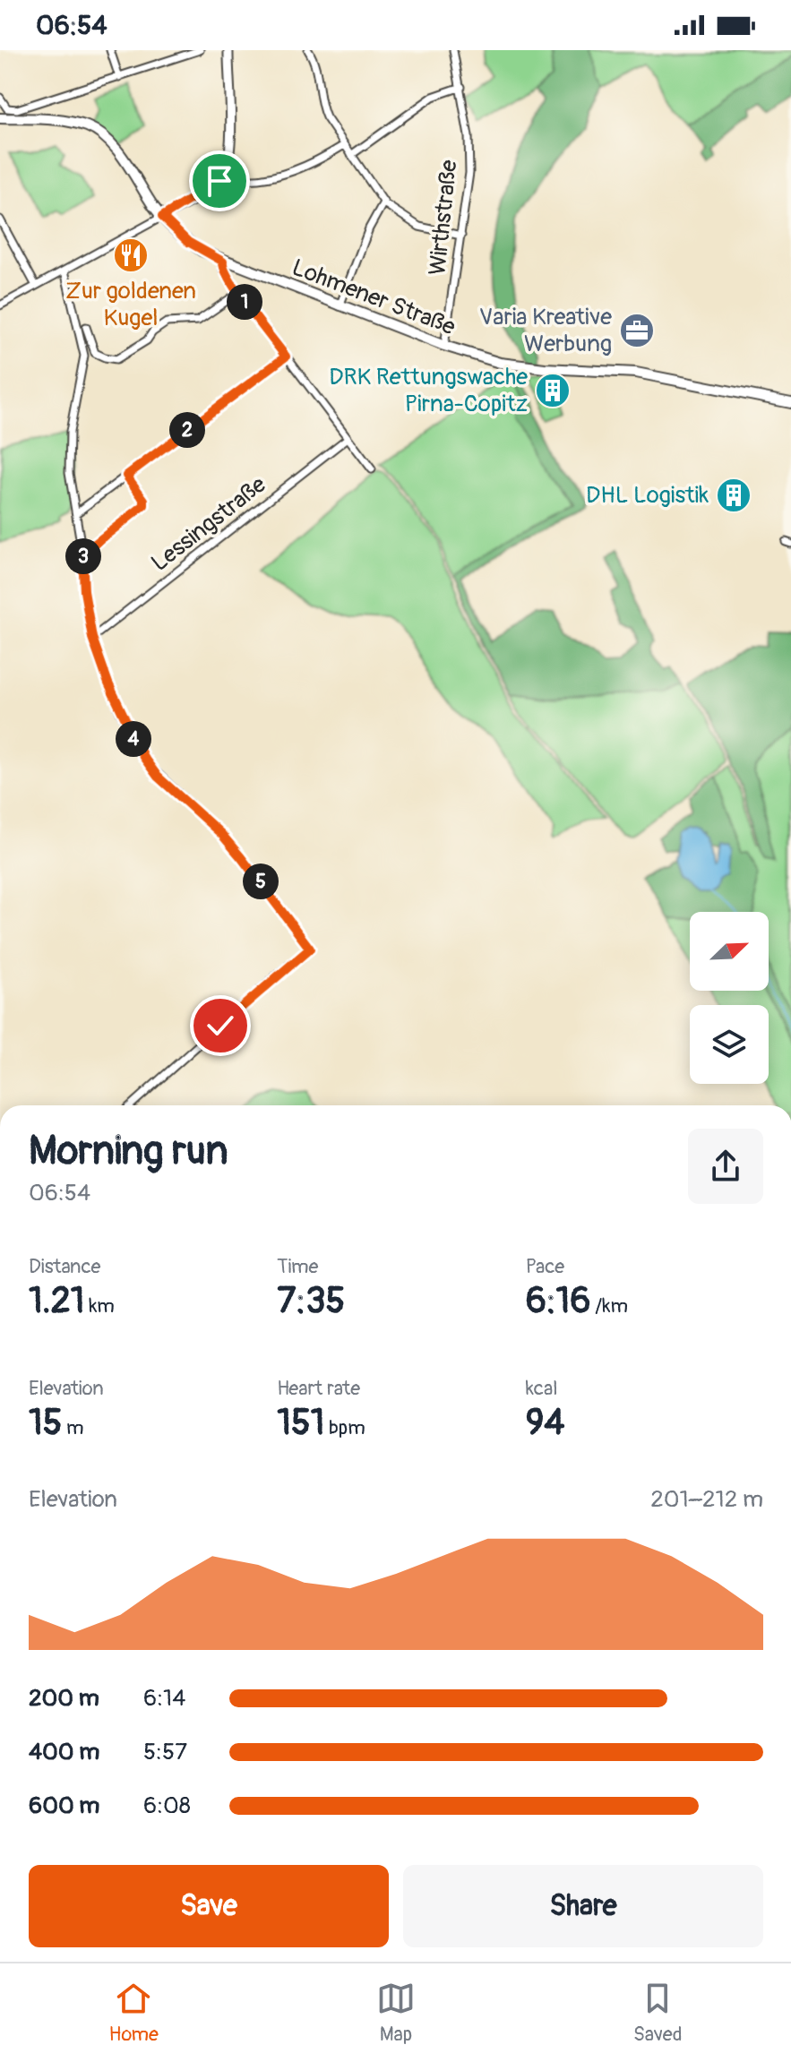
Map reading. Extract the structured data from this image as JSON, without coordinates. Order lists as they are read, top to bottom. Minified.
{"streets":{"main road":["Lohmener Straße"],"street":["Wirthstraße","Lessingstraße"]},"crossings":[["Wirthstraße","Lohmener Straße"]],"places":{"restaurant":["Zur goldenen Kugel"],"office":["Varia Kreative Werbung"],"building":["DRK Rettungswache Pirna-Copitz","DHL Logistik"]},"north":"top right","page":{"status":"06:54","pins":["1","2","3","4","5"],"heading":["Morning run","06:54"],"stats":[["Distance","1.21 km"],["Time","7:35"],["Pace","6:16 /km"],["Elevation","15 m"],["Heart rate","151 bpm"],["kcal","94"]],"chart":["Elevation","201–212 m"],"list":[{"name":"200 m","note":"6:14"},{"name":"400 m","note":"5:57"},{"name":"600 m","note":"6:08"}],"buttons":["Save","Share"],"tabs":["Home","Map","Saved"]}}
